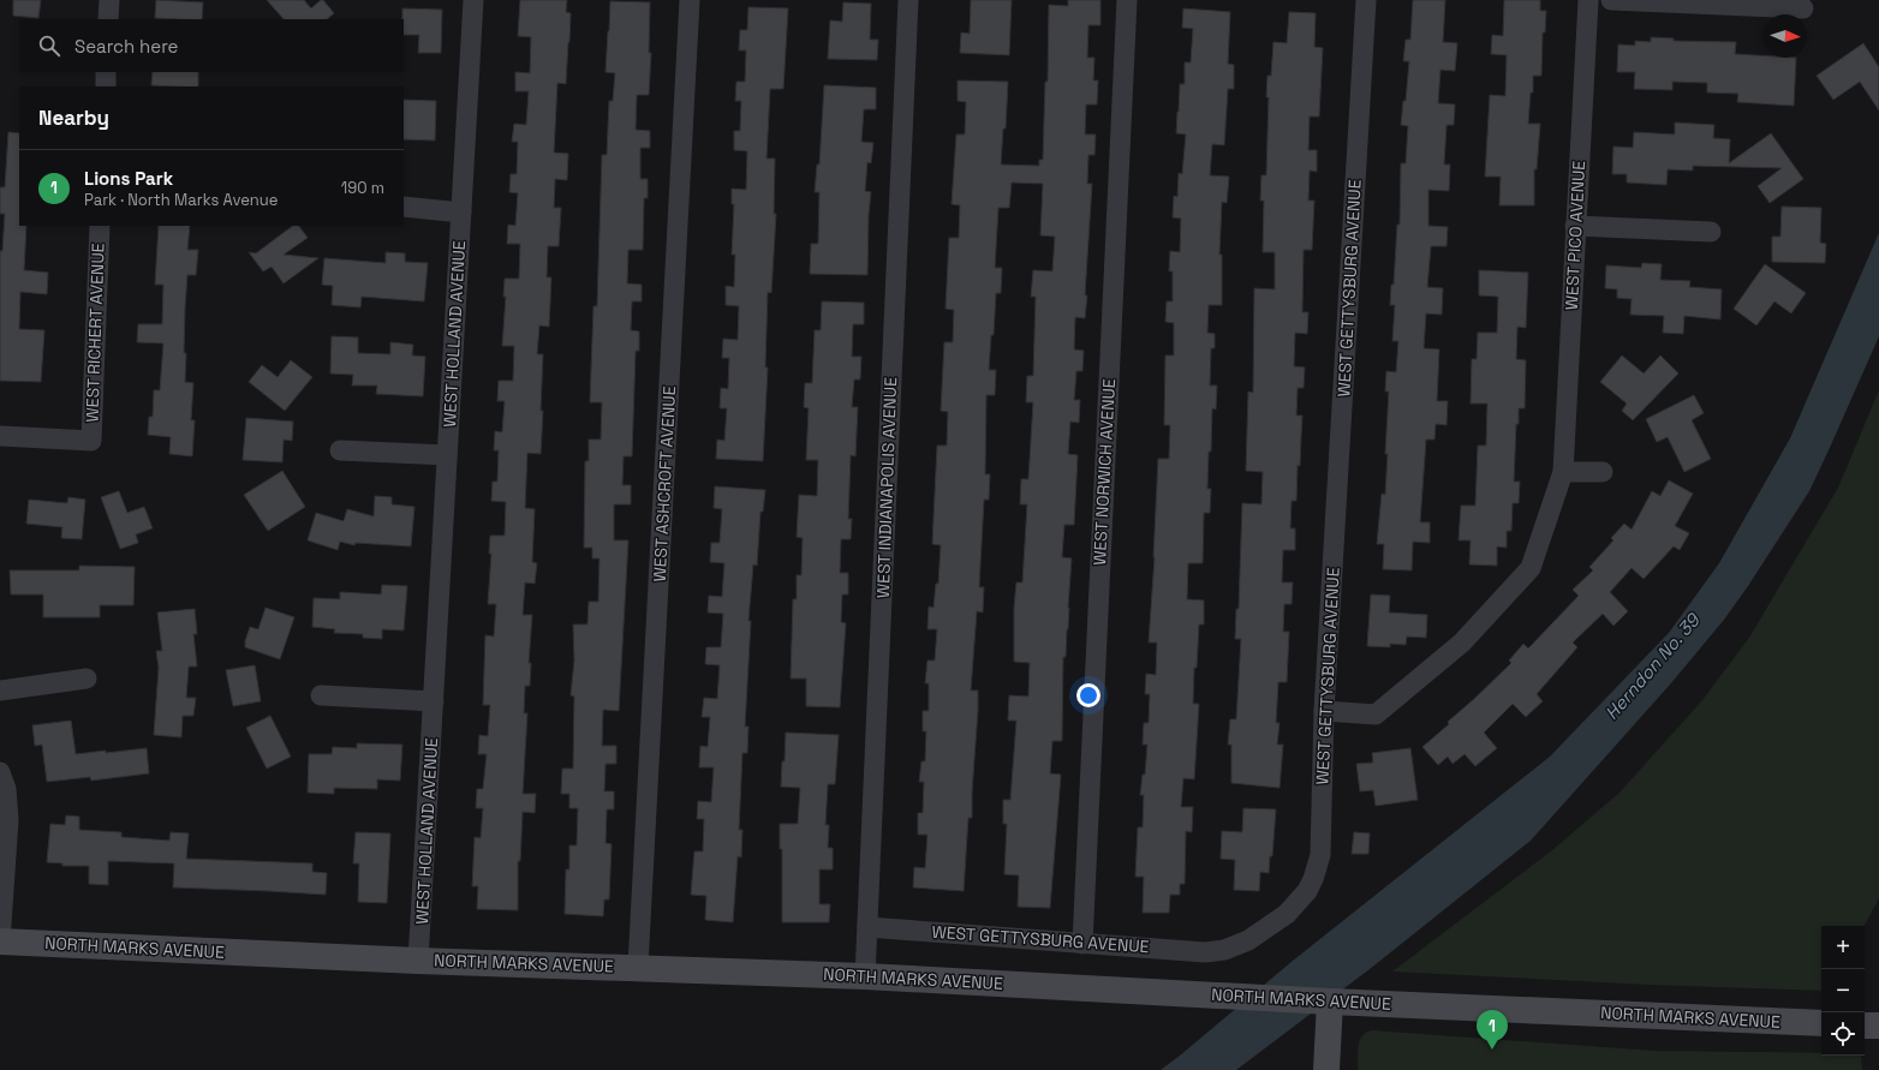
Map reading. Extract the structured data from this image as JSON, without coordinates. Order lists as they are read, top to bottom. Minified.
{"streets":{"main road":["NORTH MARKS AVENUE"],"street":["WEST PICO AVENUE","WEST GETTYSBURG AVENUE","WEST RICHERT AVENUE","WEST HOLLAND AVENUE","WEST NORWICH AVENUE","WEST ASHCROFT AVENUE","WEST INDIANAPOLIS AVENUE"]},"crossings":[["WEST PICO AVENUE","WEST GETTYSBURG AVENUE"],["WEST GETTYSBURG AVENUE","WEST NORWICH AVENUE"],["WEST GETTYSBURG AVENUE","WEST INDIANAPOLIS AVENUE"],["WEST HOLLAND AVENUE","NORTH MARKS AVENUE"],["WEST ASHCROFT AVENUE","NORTH MARKS AVENUE"],["WEST INDIANAPOLIS AVENUE","NORTH MARKS AVENUE"]],"water":["Herndon No. 39"],"north":"right","page":{"search":"Search here","heading":"Nearby","list":[{"mark":"1","name":"Lions Park","note":"Park · North Marks Avenue","value":"190 m"}],"map_buttons":["+","−"],"pins":"1"}}
